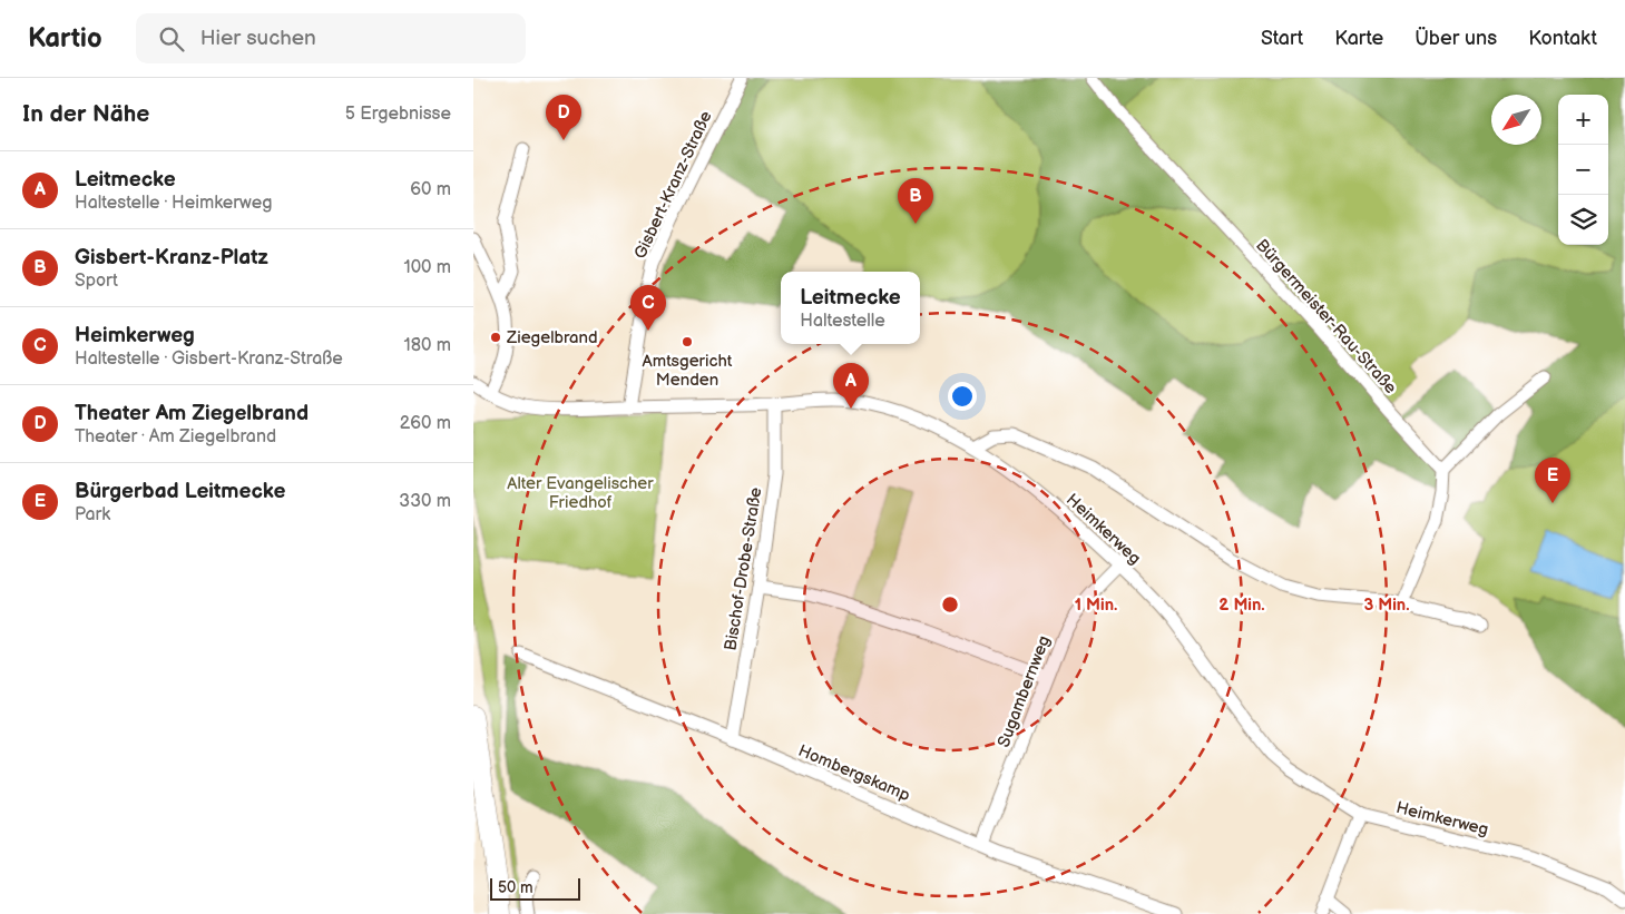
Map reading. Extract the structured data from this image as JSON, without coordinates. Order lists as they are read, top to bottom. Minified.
{"streets":{"street":["Gisbert-Kranz-Straße","Bürgermeister-Rau-Straße","Heimkerweg","Bischof-Drobe-Straße","Sugambernweg","Hombergskamp"]},"crossings":[["Gisbert-Kranz-Straße","Heimkerweg"],["Heimkerweg","Bischof-Drobe-Straße"],["Heimkerweg","Sugambernweg"],["Bischof-Drobe-Straße","Hombergskamp"],["Sugambernweg","Hombergskamp"]],"parks":["Alter Evangelischer Friedhof"],"places":["Ziegelbrand","Amtsgericht Menden"],"scale_bar":"50 m","north":"bottom left","page":{"header":"Kartio","search":"Hier suchen","nav":["Start","Karte","Über uns","Kontakt"],"heading":["In der Nähe","5 Ergebnisse"],"map_buttons":["+","−"],"pins":["D","B","C","A","E"],"list":[{"mark":"A","name":"Leitmecke","note":"Haltestelle · Heimkerweg","value":"60 m"},{"mark":"B","name":"Gisbert-Kranz-Platz","note":"Sport","value":"100 m"},{"mark":"C","name":"Heimkerweg","note":"Haltestelle · Gisbert-Kranz-Straße","value":"180 m"},{"mark":"D","name":"Theater Am Ziegelbrand","note":"Theater · Am Ziegelbrand","value":"260 m"},{"mark":"E","name":"Bürgerbad Leitmecke","note":"Park","value":"330 m"}],"popup":["Leitmecke","Haltestelle"],"scale":"50 m"},"rings":["1 Min.","2 Min.","3 Min."]}
